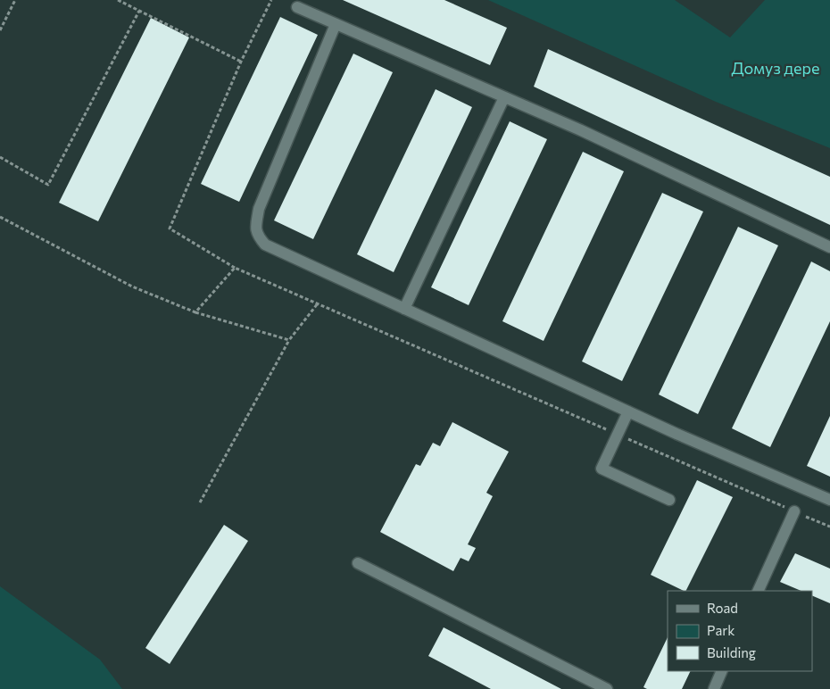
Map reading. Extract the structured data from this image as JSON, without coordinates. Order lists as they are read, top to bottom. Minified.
{"parks":["Домуз дере"],"legend":["Road","Park","Building"]}
